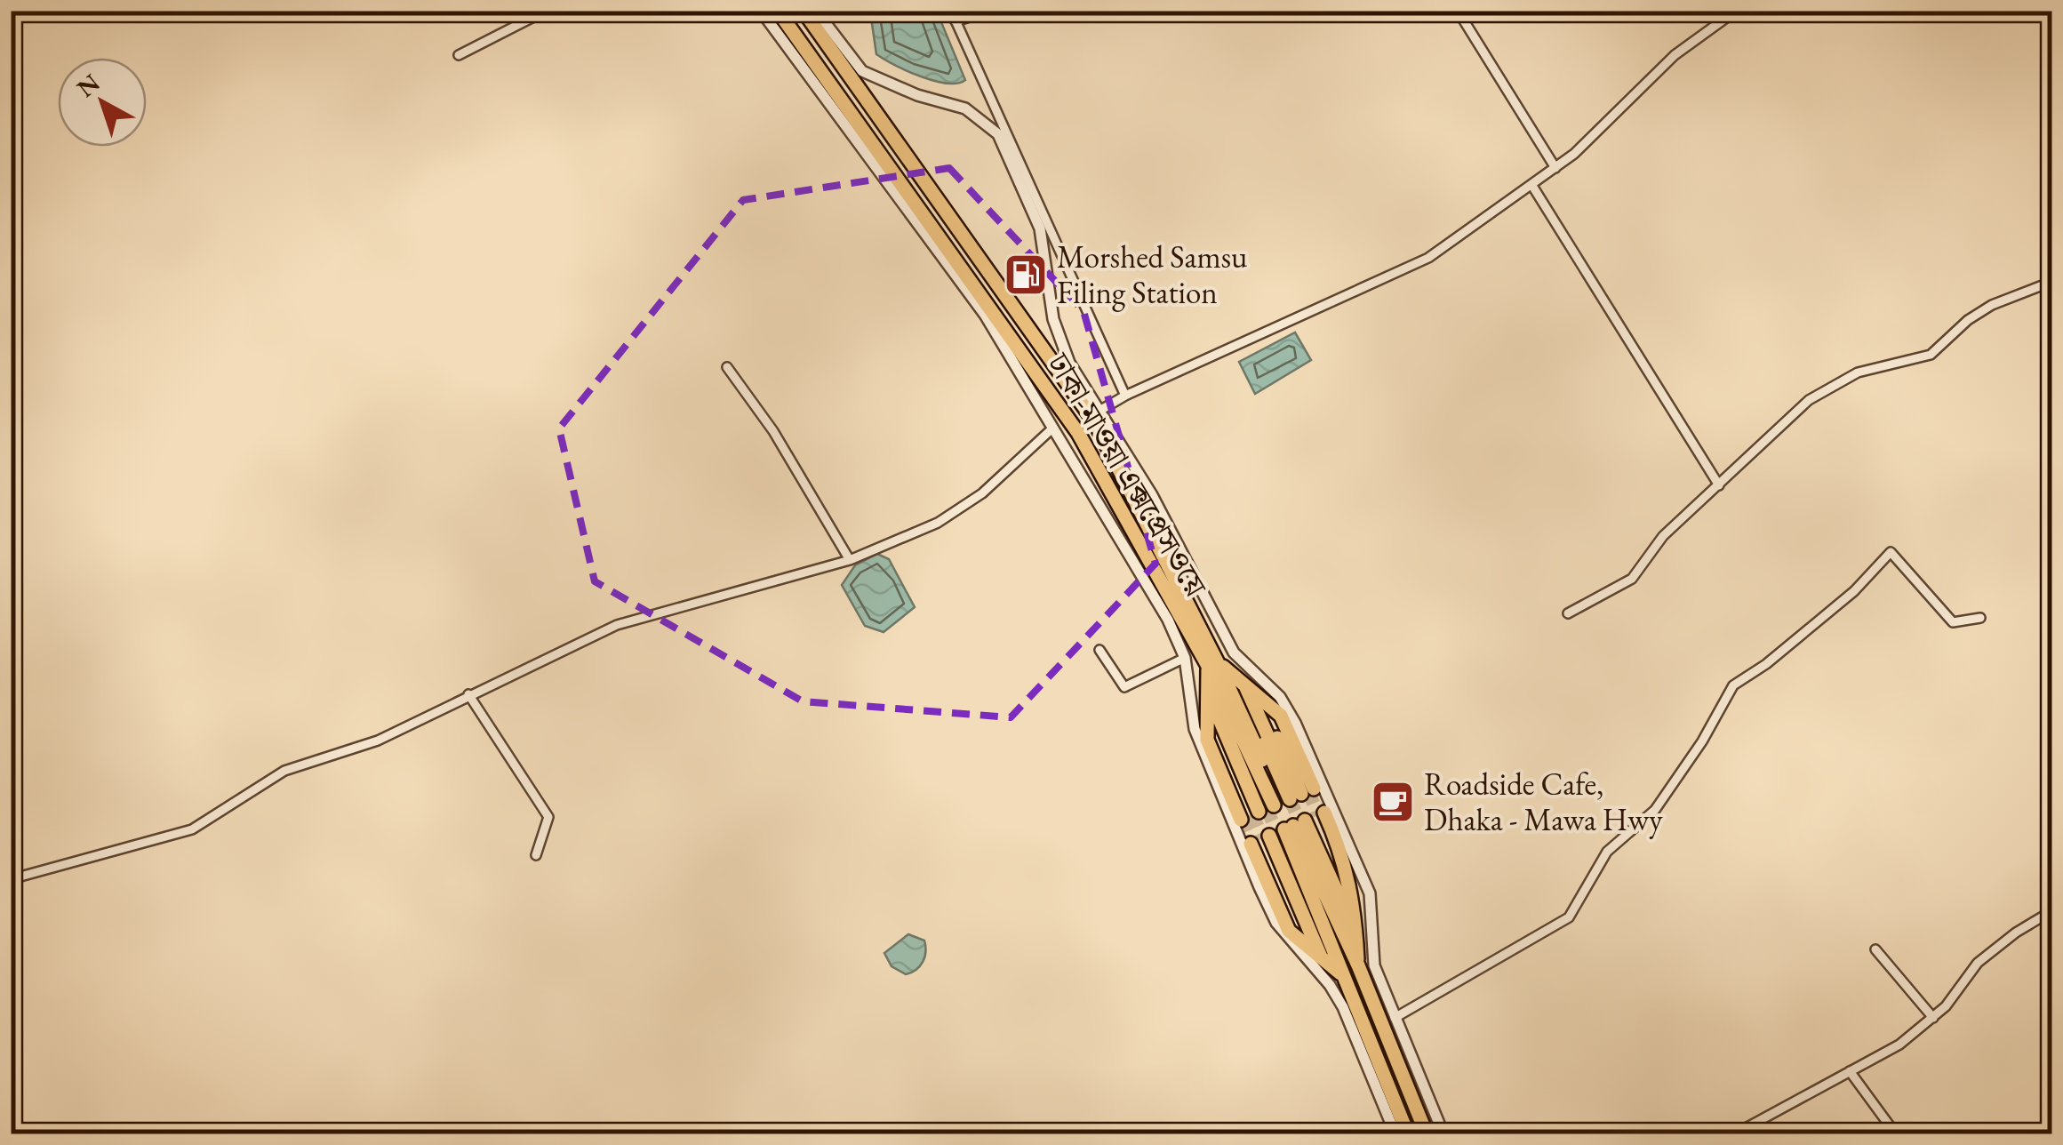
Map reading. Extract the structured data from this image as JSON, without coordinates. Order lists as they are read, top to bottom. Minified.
{"streets":{"highway":["ঢাকা-মাওয়া এক্সপ্রেসওয়ে"]},"places":{"fuel station":["Morshed Samsu Filing Station"],"cafe":["Roadside Cafe, Dhaka - Mawa Hwy"]},"north":"top left"}
